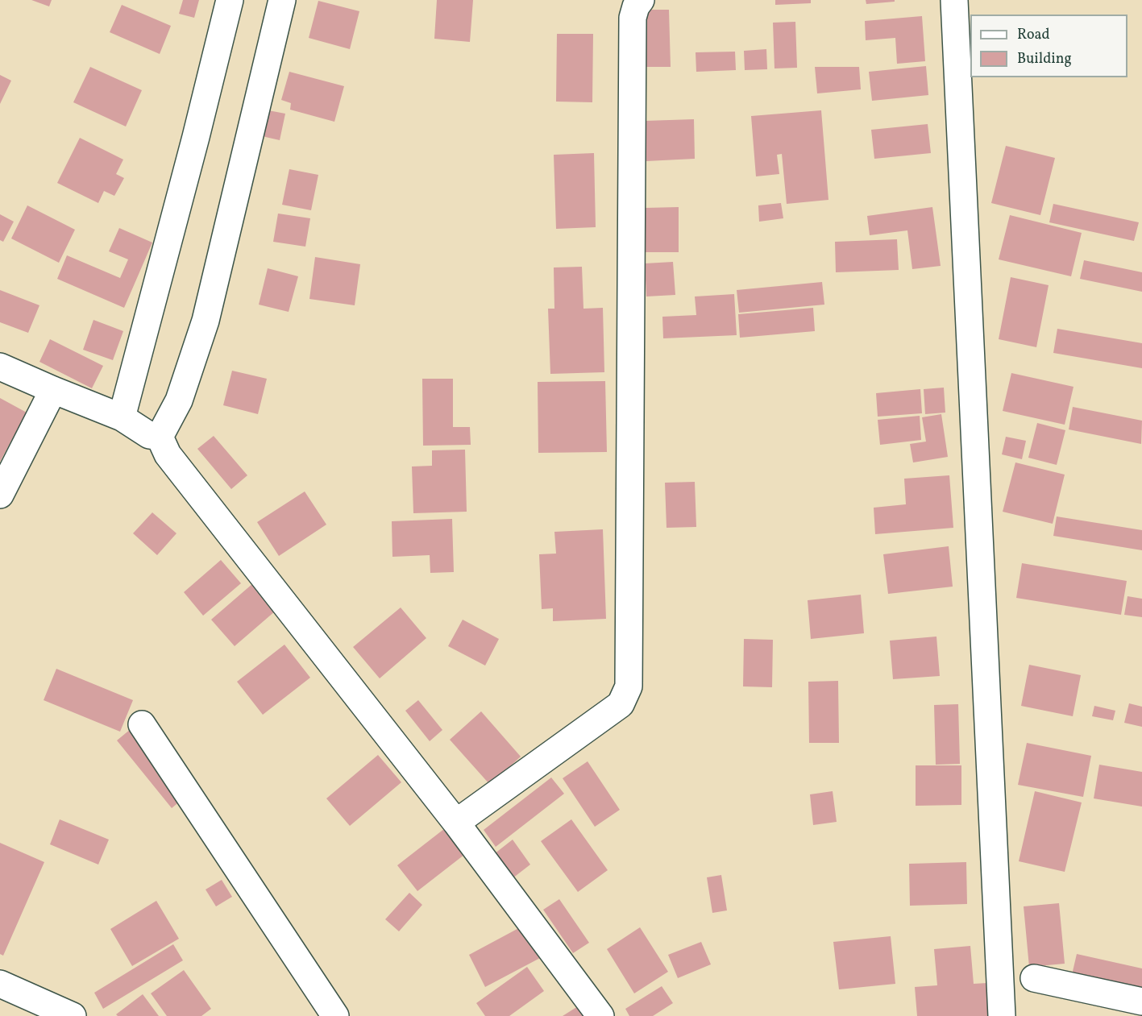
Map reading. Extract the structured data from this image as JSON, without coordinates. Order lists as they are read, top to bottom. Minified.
{"legend":["Road","Building"]}
